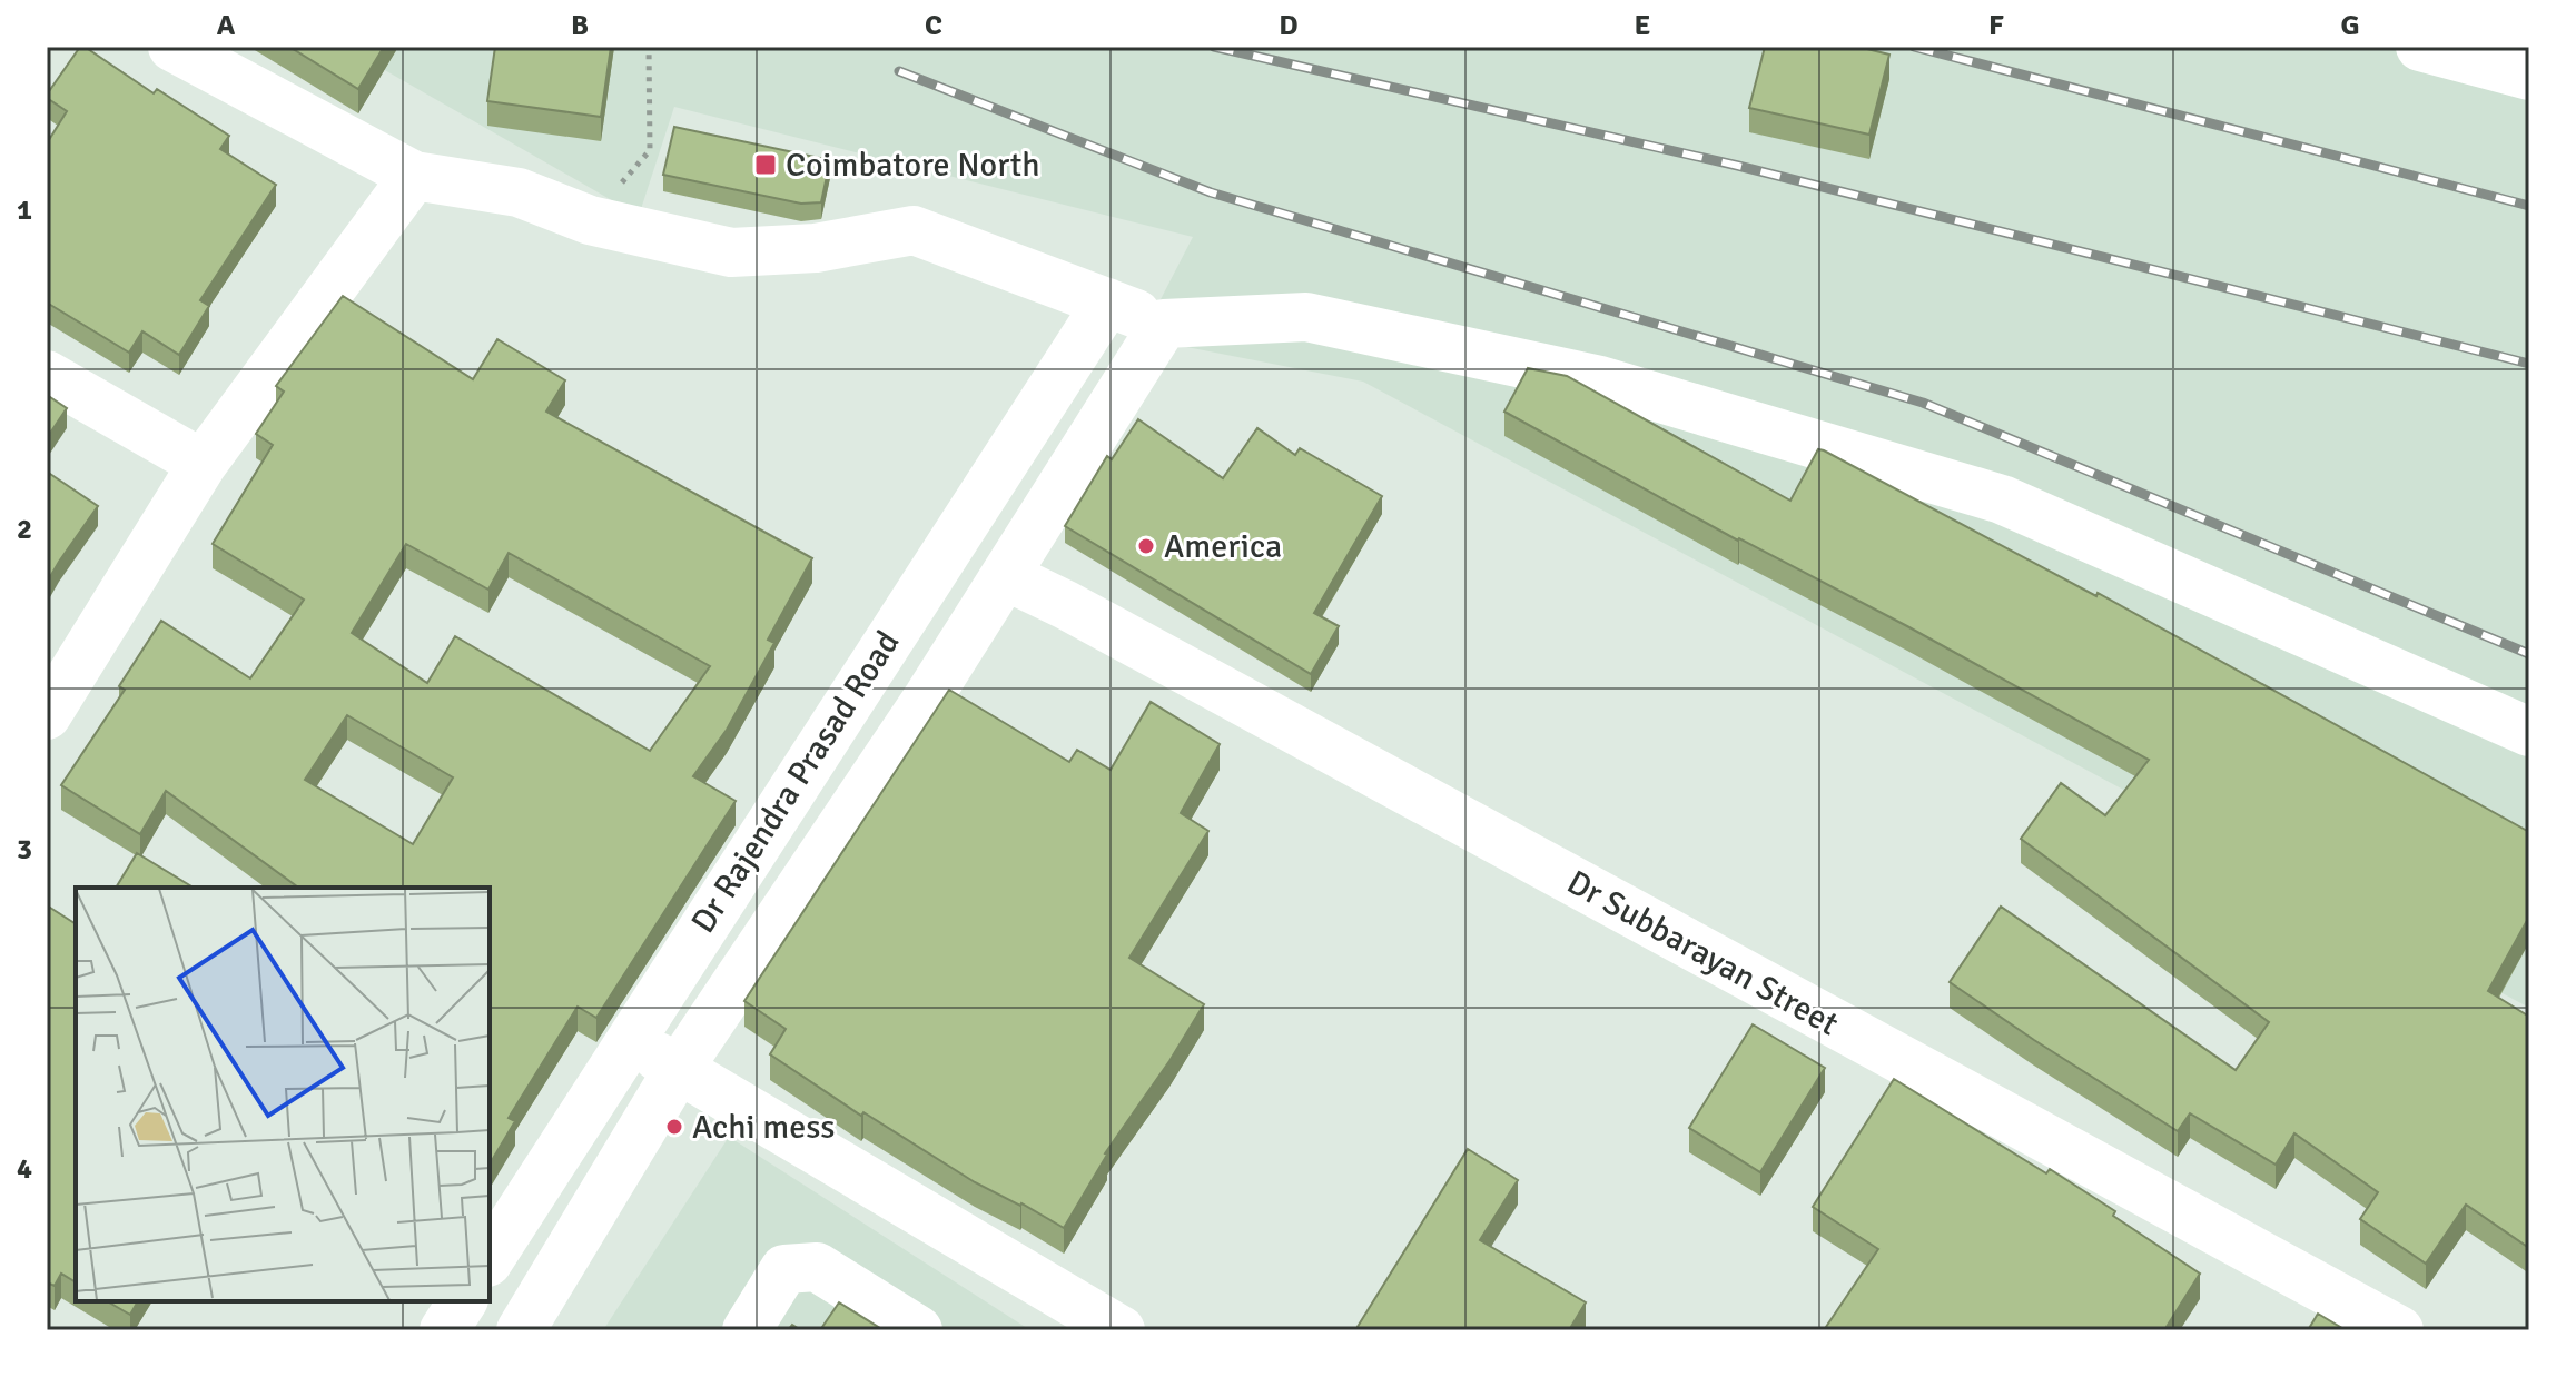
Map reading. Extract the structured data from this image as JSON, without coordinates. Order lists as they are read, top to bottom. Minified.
{"streets":{"street":["Dr Rajendra Prasad Road","Dr Subbarayan Street"]},"places":{"transit":["Coimbatore North"],"other":["America","Achi mess"]},"grid":{"columns":["A","B","C","D","E","F","G"],"rows":["1","2","3","4"]}}
